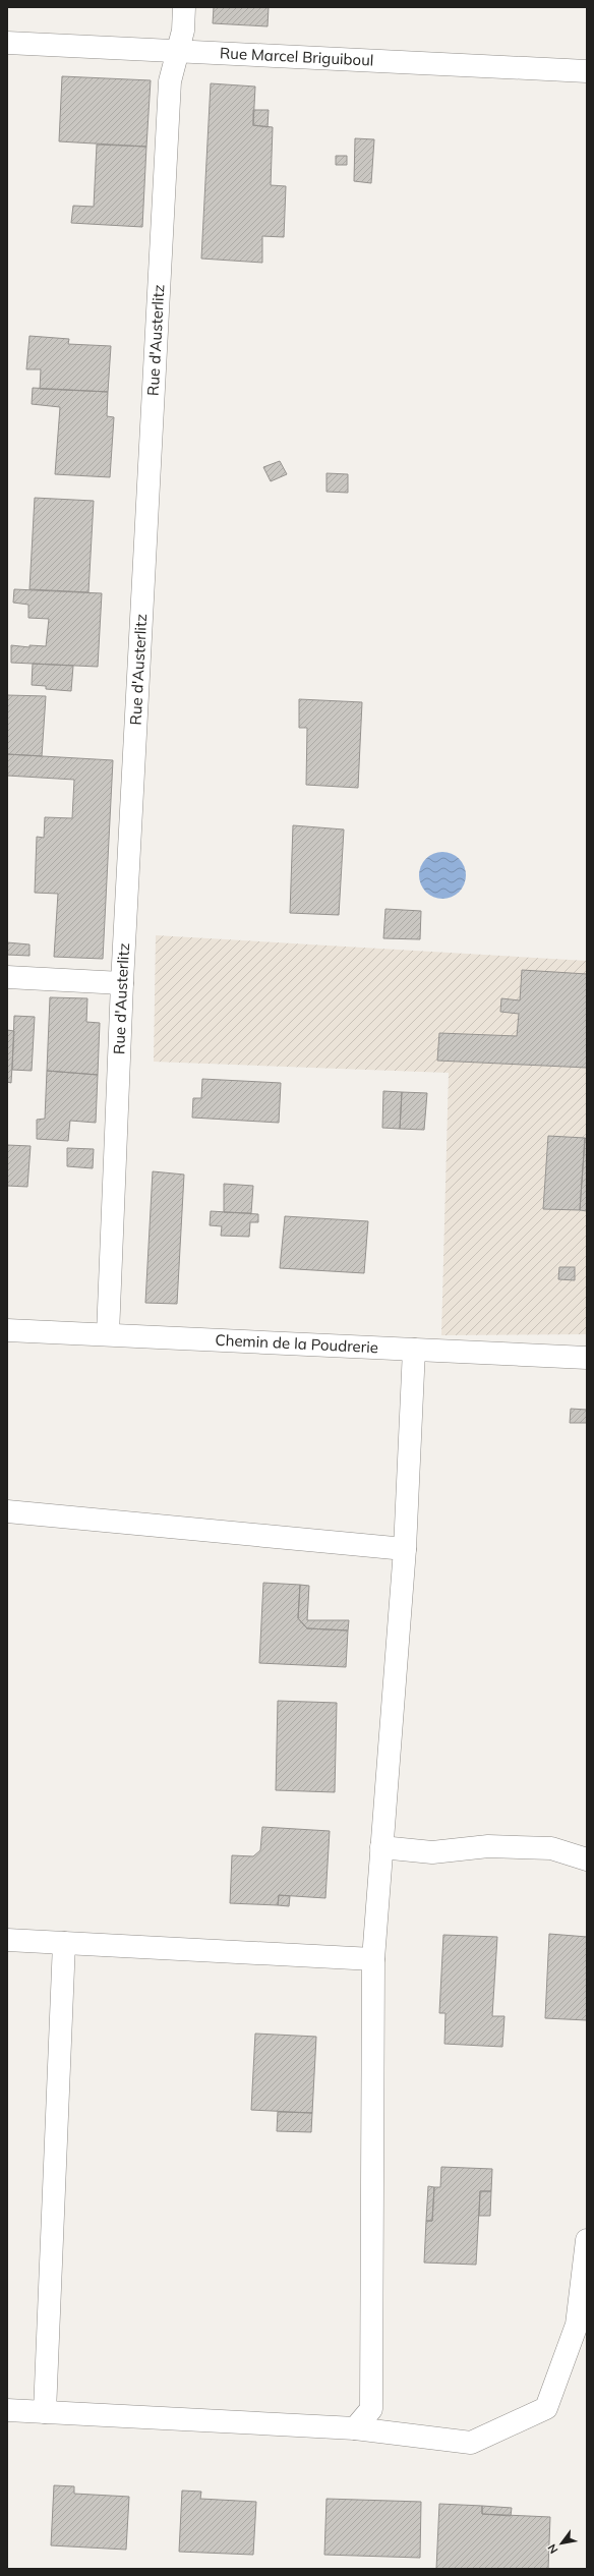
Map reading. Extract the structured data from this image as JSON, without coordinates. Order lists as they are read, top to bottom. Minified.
{"streets":{"street":["Rue Marcel Briguiboul","Rue d'Austerlitz","Chemin de la Poudrerie"]},"crossings":[["Rue Marcel Briguiboul","Rue d'Austerlitz"],["Rue d'Austerlitz","Chemin de la Poudrerie"]],"north":"bottom left"}
